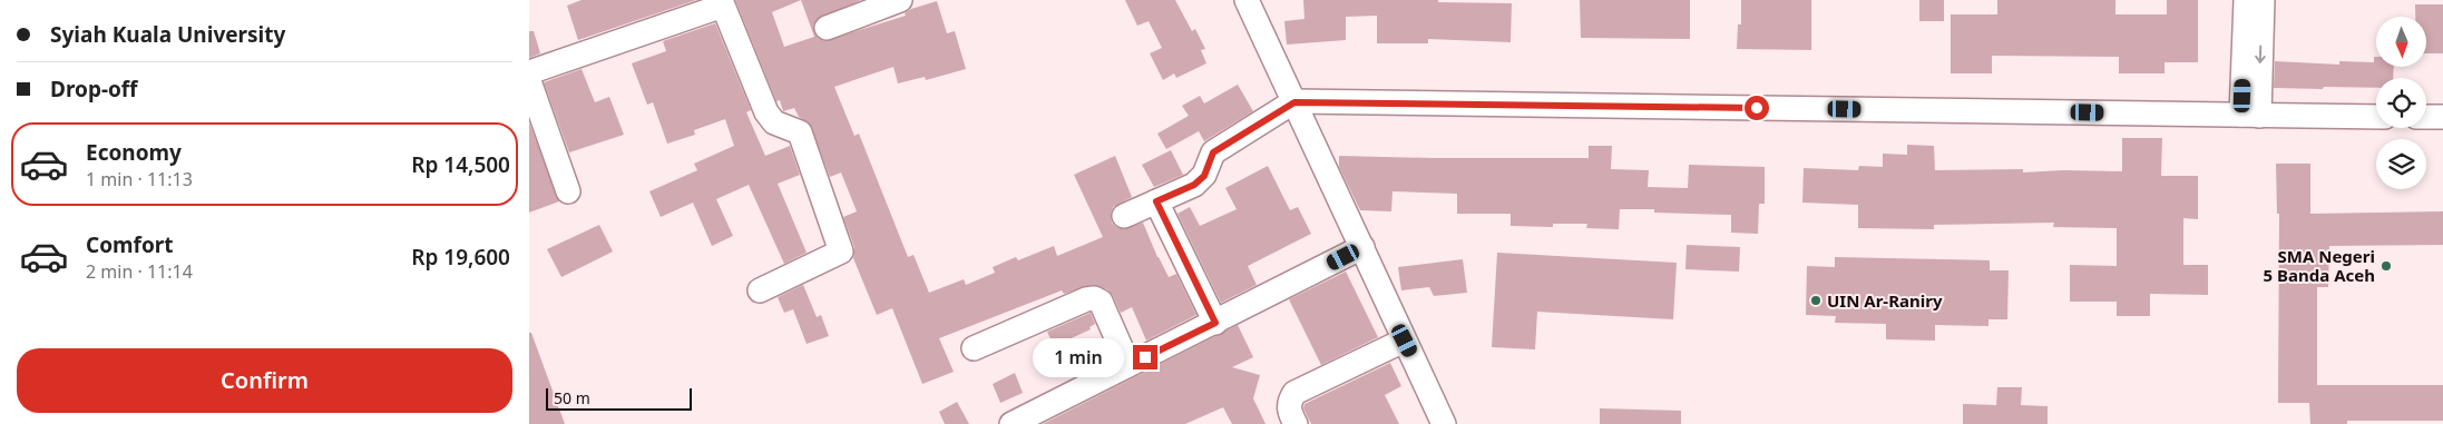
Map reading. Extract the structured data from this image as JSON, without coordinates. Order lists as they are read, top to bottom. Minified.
{"places":["SMA Negeri 5 Banda Aceh","UIN Ar-Raniry"],"scale_bar":"50 m","north":"bottom","page":{"banner":["Syiah Kuala University","Drop-off"],"list":[{"name":"Economy","note":"1 min · 11:13","value":"Rp 14,500"},{"name":"Comfort","note":"2 min · 11:14","value":"Rp 19,600"}],"buttons":"Confirm","bubble":"1 min","scale":"50 m"}}
